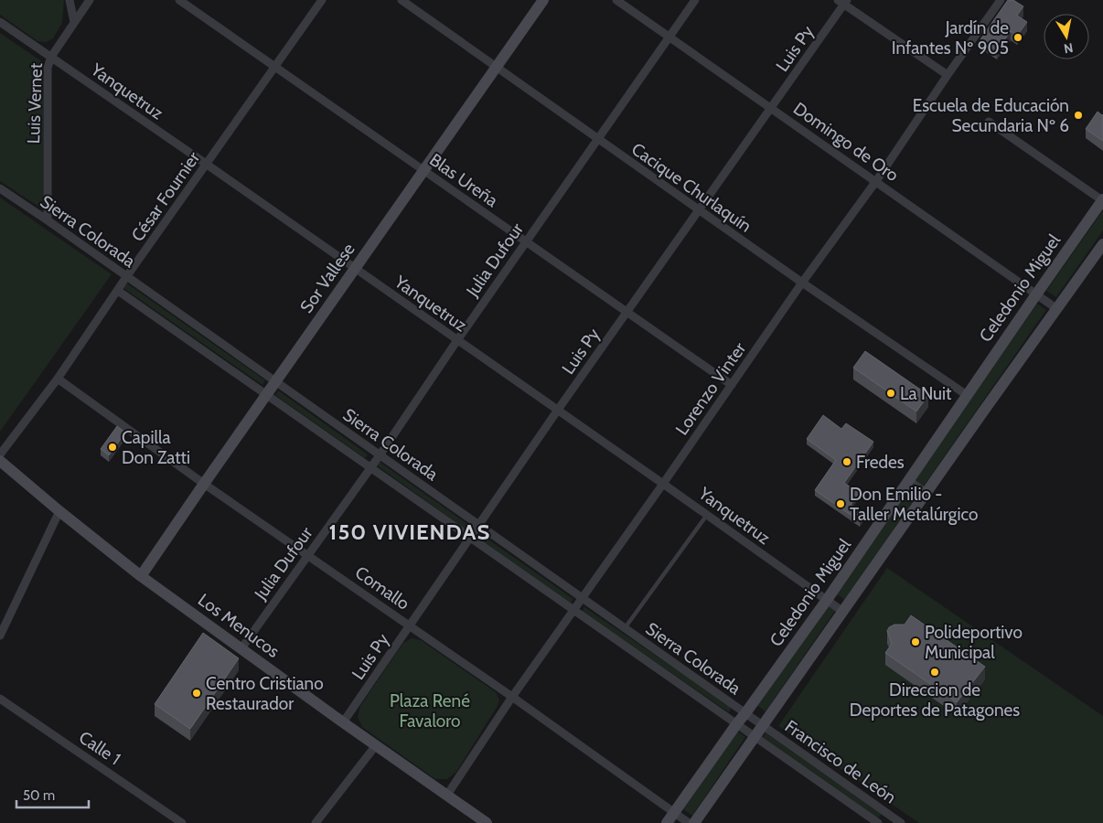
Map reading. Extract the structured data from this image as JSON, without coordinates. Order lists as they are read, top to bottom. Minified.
{"streets":{"street":["Luis Py","Yanquetruz","Luis Vernet","Domingo de Oro","Blas Ureña","Cacique Churlaquín","César Fournier","Sierra Colorada","Julia Dufour","Sor Vallese","Celedonio Miguel","Lorenzo Vinter","Comallo","Los Menucos","Calle 1","Francisco de León"]},"crossings":[["Luis Py","Yanquetruz"],["Luis Py","Domingo de Oro"],["Luis Py","Blas Ureña"],["Luis Py","Cacique Churlaquín"],["Luis Py","Sierra Colorada"],["Luis Py","Comallo"],["Luis Py","Los Menucos"],["Yanquetruz","Luis Vernet"],["Yanquetruz","César Fournier"],["Yanquetruz","Julia Dufour"],["Yanquetruz","Sor Vallese"],["Yanquetruz","Celedonio Miguel"],["Yanquetruz","Lorenzo Vinter"],["Luis Vernet","Sierra Colorada"],["Domingo de Oro","Julia Dufour"],["Domingo de Oro","Celedonio Miguel"],["Domingo de Oro","Lorenzo Vinter"],["Blas Ureña","César Fournier"],["Blas Ureña","Julia Dufour"],["Blas Ureña","Sor Vallese"],["Blas Ureña","Lorenzo Vinter"],["Cacique Churlaquín","Julia Dufour"],["Cacique Churlaquín","Sor Vallese"],["Cacique Churlaquín","Celedonio Miguel"],["Cacique Churlaquín","Lorenzo Vinter"],["César Fournier","Sierra Colorada"],["César Fournier","Comallo"],["Sierra Colorada","Julia Dufour"],["Sierra Colorada","Sor Vallese"],["Sierra Colorada","Celedonio Miguel"],["Sierra Colorada","Lorenzo Vinter"],["Sierra Colorada","Francisco de León"],["Julia Dufour","Comallo"],["Julia Dufour","Los Menucos"],["Sor Vallese","Comallo"],["Sor Vallese","Los Menucos"],["Celedonio Miguel","Comallo"],["Lorenzo Vinter","Comallo"],["Lorenzo Vinter","Los Menucos"]],"districts":["150 VIVIENDAS"],"parks":["Plaza René Favaloro"],"places":["Jardín de Infantes Nº 905","Escuela de Educación Secundaria Nº 6","La Nuit","Capilla Don Zatti","Fredes","Don Emilio - Taller Metalúrgico","Polideportivo Municipal","Direccion de Deportes de Patagones","Centro Cristiano Restaurador"],"scale_bar":"50 m","north":"bottom"}
